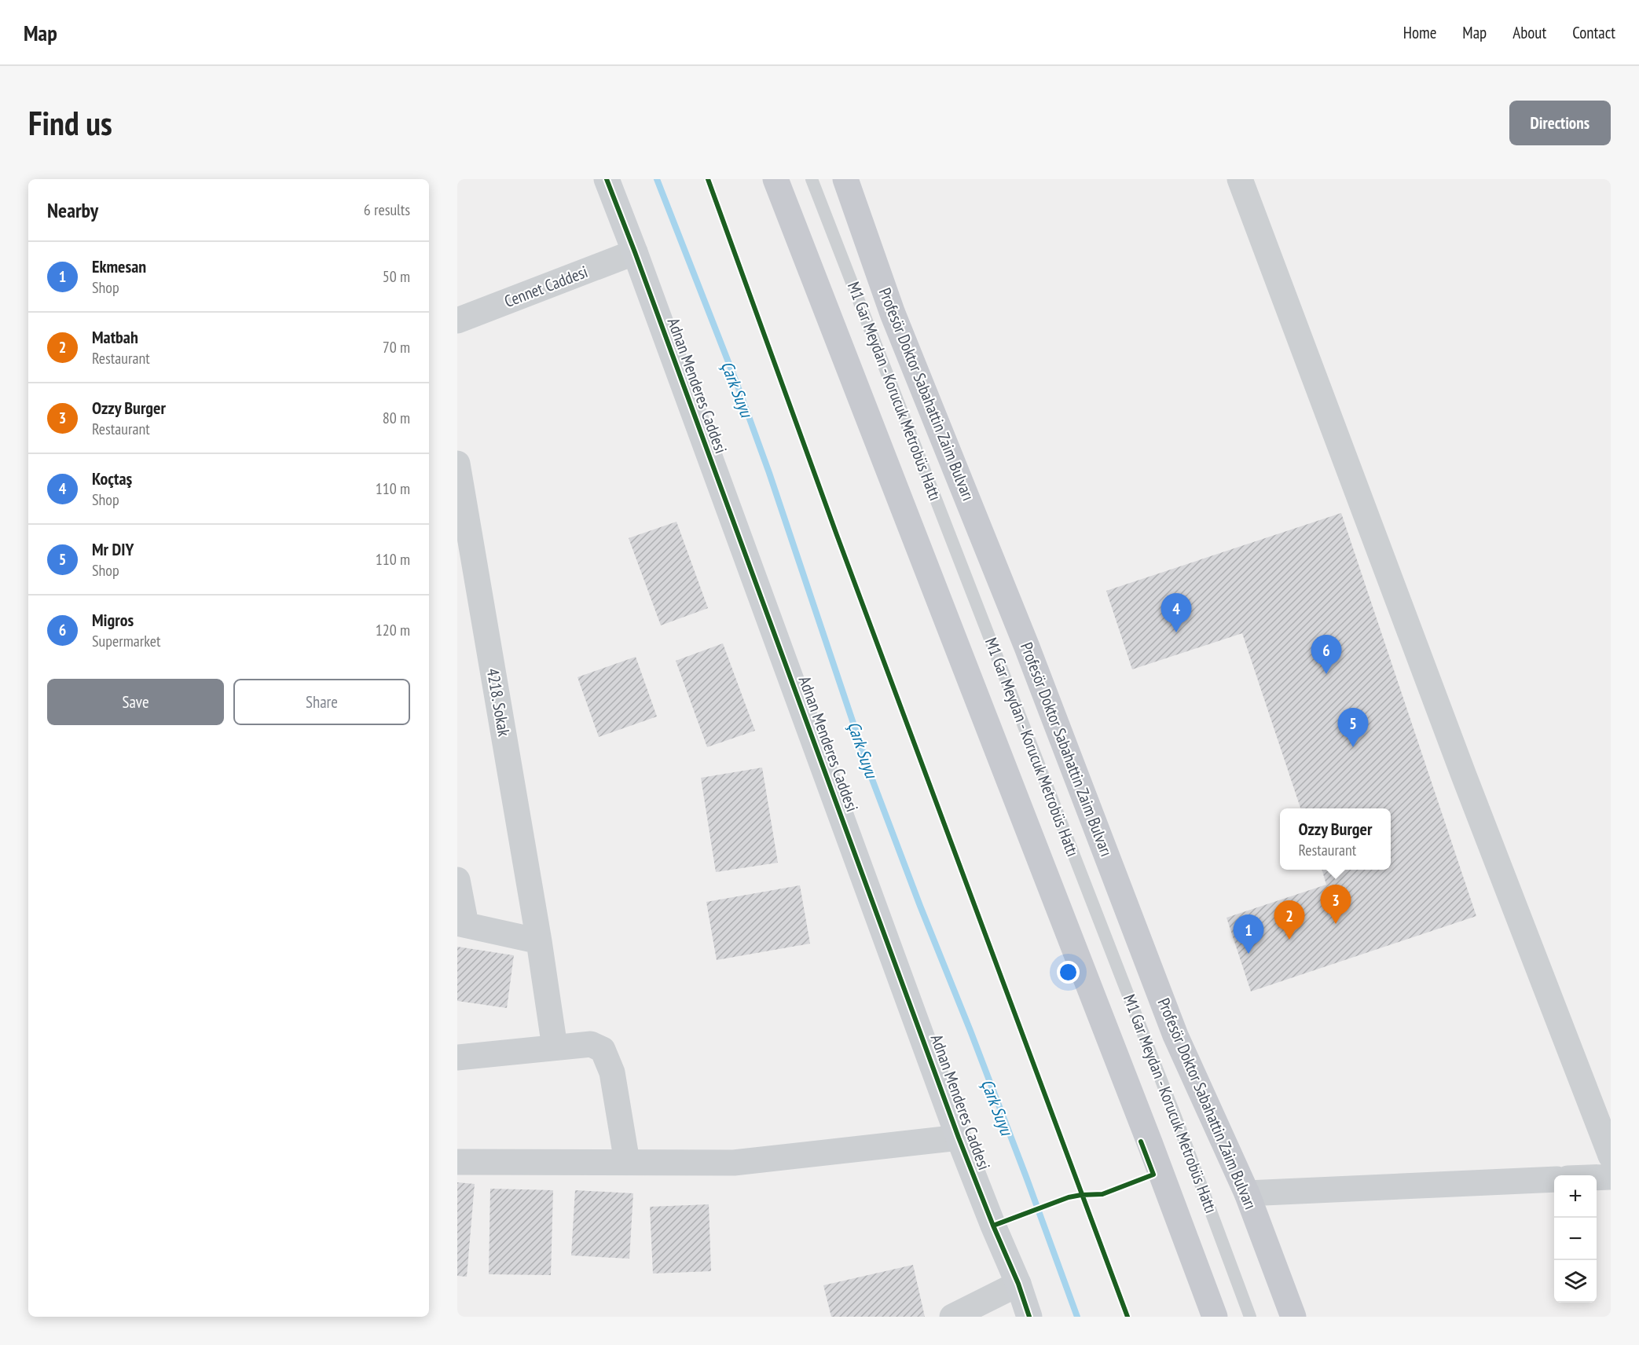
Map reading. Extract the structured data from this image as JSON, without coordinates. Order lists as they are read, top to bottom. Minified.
{"streets":{"main road":["Profesör Doktor Sabahattin Zaim Bulvarı"],"street":["Cennet Caddesi","Adnan Menderes Caddesi","4218. Sokak"],"lane":["M1 Gar Meydan - Korucuk Metrobüs Hattı"]},"crossings":[["Cennet Caddesi","Adnan Menderes Caddesi"]],"water":["Çark Suyu"],"page":{"header":"Map","nav":["Home","Map","About","Contact"],"buttons":["Directions",["Save","Share"]],"title":"Find us","heading":["Nearby","6 results"],"list":[{"mark":"1","name":"Ekmesan","note":"Shop","value":"50 m"},{"mark":"2","name":"Matbah","note":"Restaurant","value":"70 m"},{"mark":"3","name":"Ozzy Burger","note":"Restaurant","value":"80 m"},{"mark":"4","name":"Koçtaş","note":"Shop","value":"110 m"},{"mark":"5","name":"Mr DIY","note":"Shop","value":"110 m"},{"mark":"6","name":"Migros","note":"Supermarket","value":"120 m"}],"pins":["4","6","5","3","2","1"],"popup":["Ozzy Burger","Restaurant"],"map_buttons":["+","−"]}}
